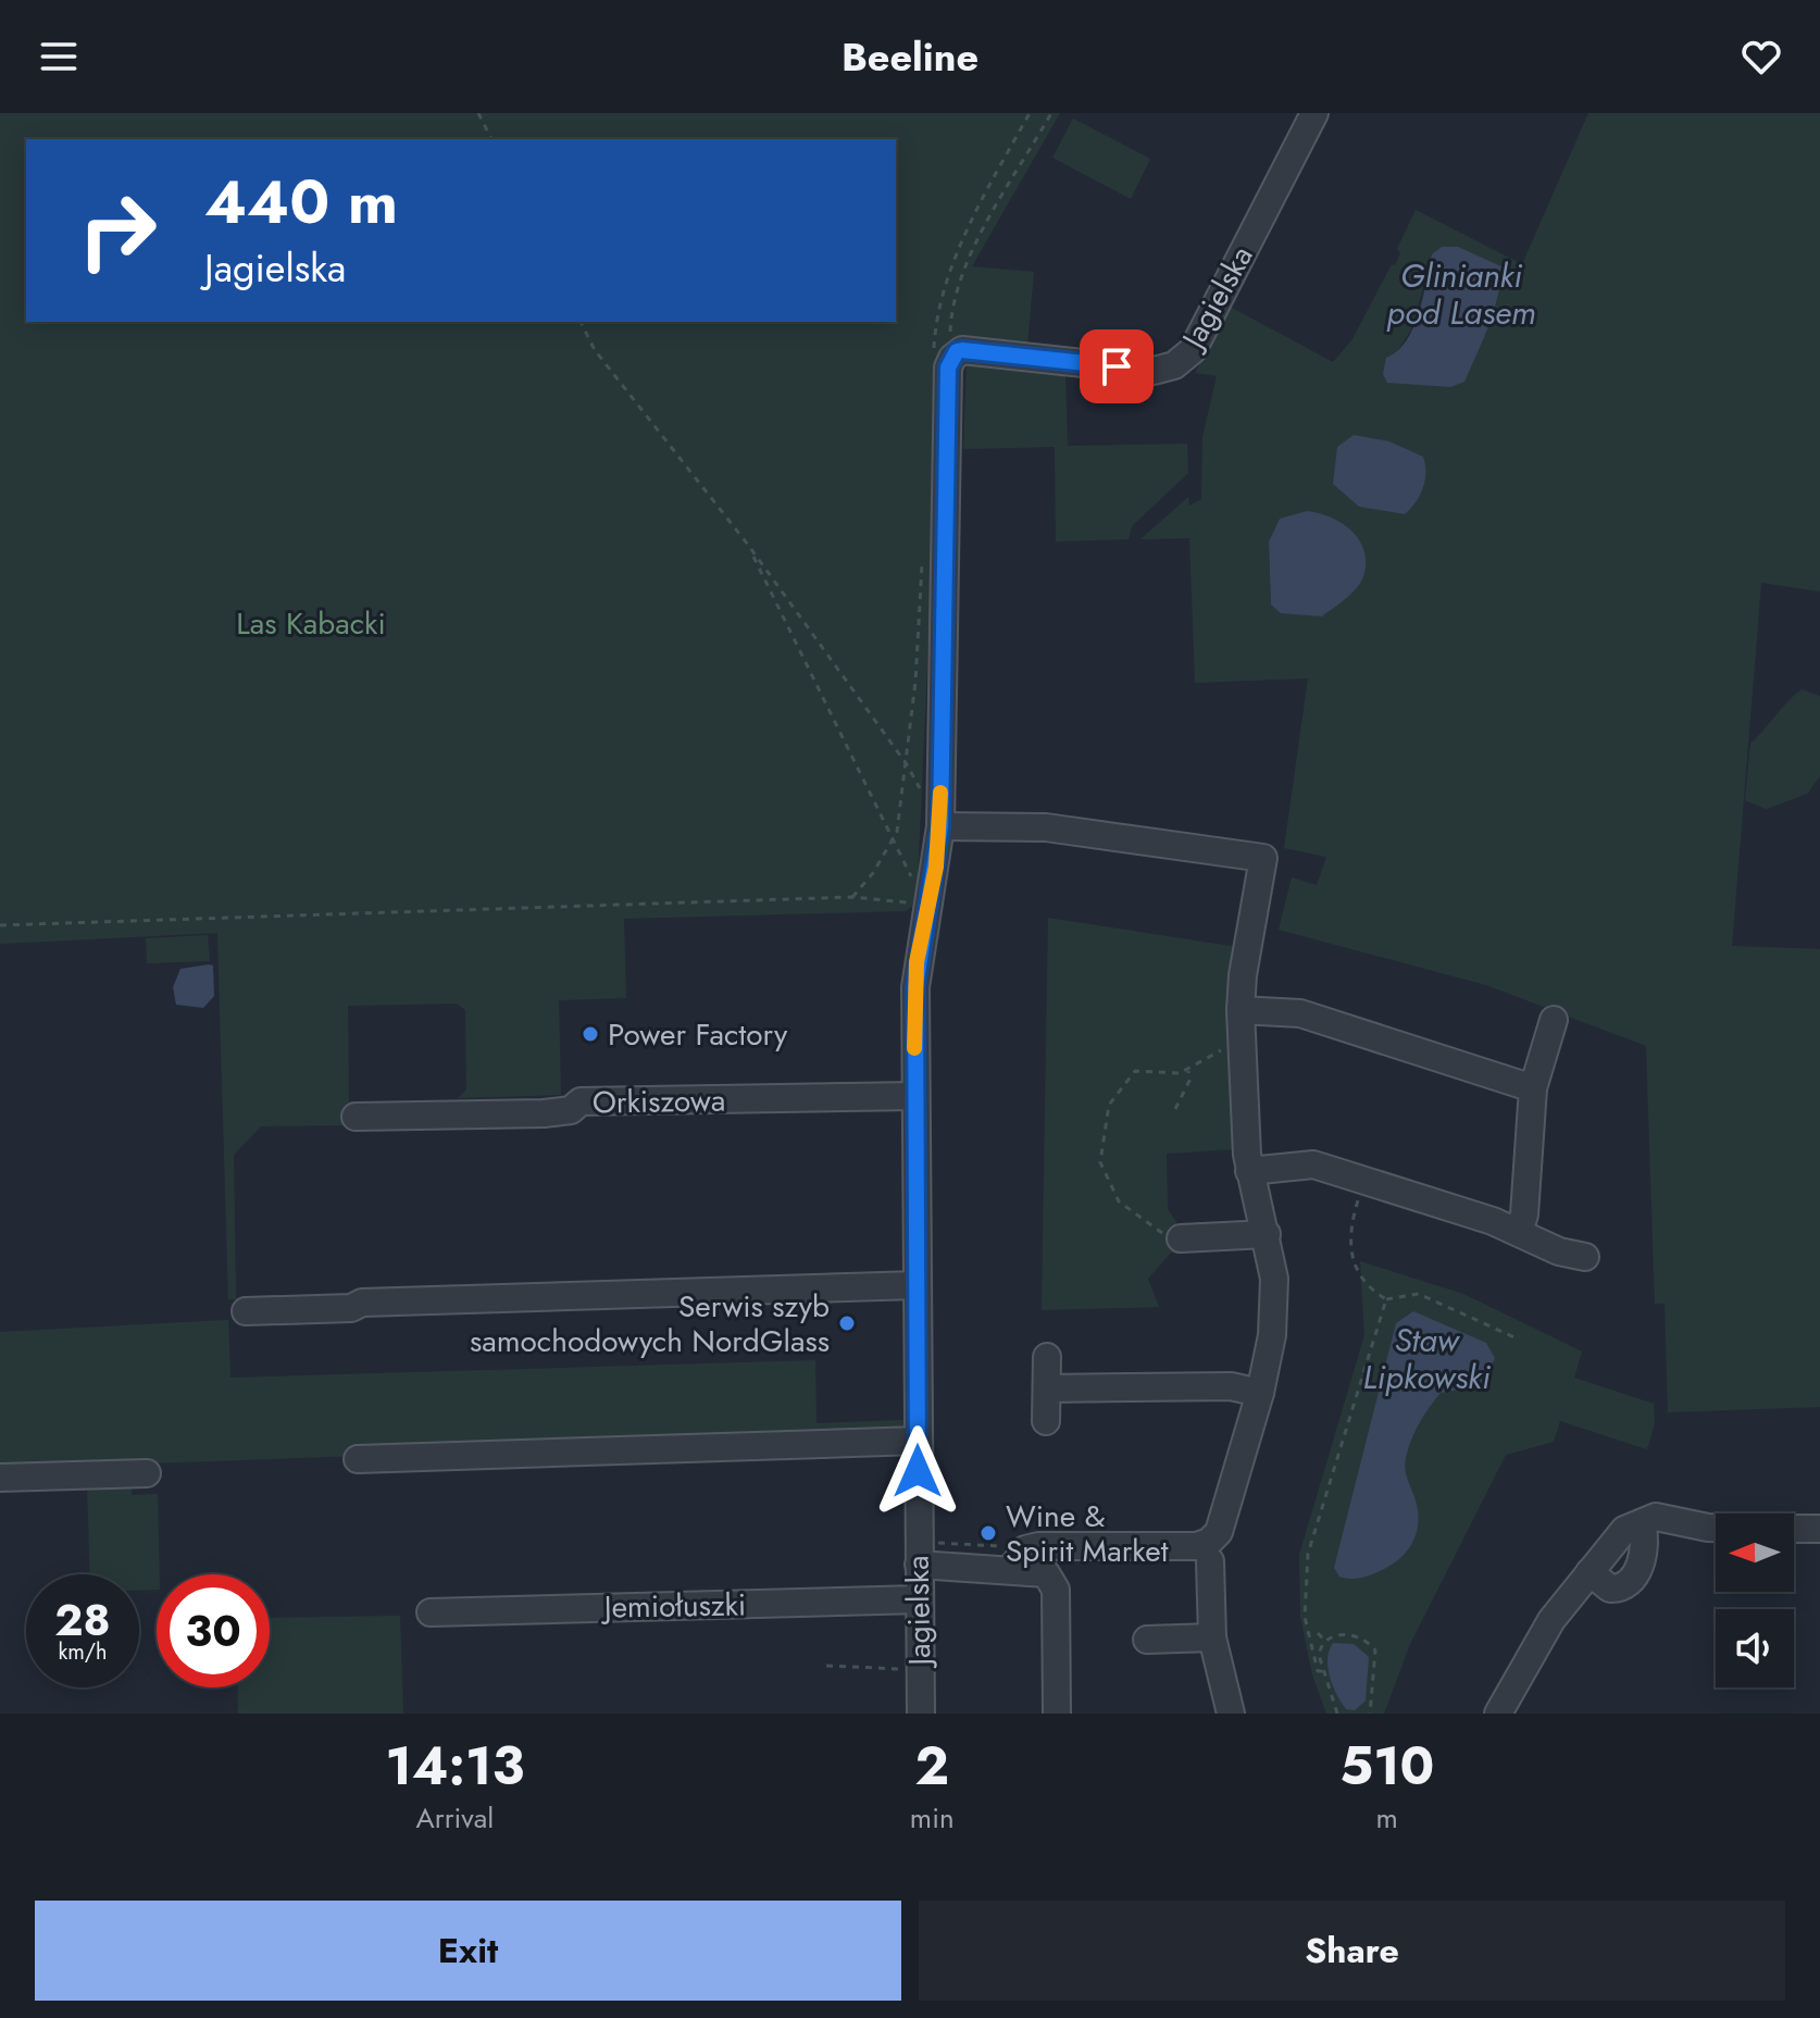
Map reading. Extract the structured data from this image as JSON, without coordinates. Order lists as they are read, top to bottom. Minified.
{"streets":{"street":["Jagielska","Orkiszowa","Jemiołuszki"]},"crossings":[["Jagielska","Orkiszowa"],["Jagielska","Jemiołuszki"]],"water":["Glinianki pod Lasem","Staw Lipkowski"],"parks":["Las Kabacki"],"places":["Power Factory","Serwis szyb samochodowych NordGlass","Wine & Spirit Market"],"north":"left","page":{"header":"Beeline","turn":["440 m","Jagielska"],"speed":"28 km/h","limit":"30","eta":["14:13","Arrival","2","min","510","m"],"buttons":["Exit","Share"]}}
